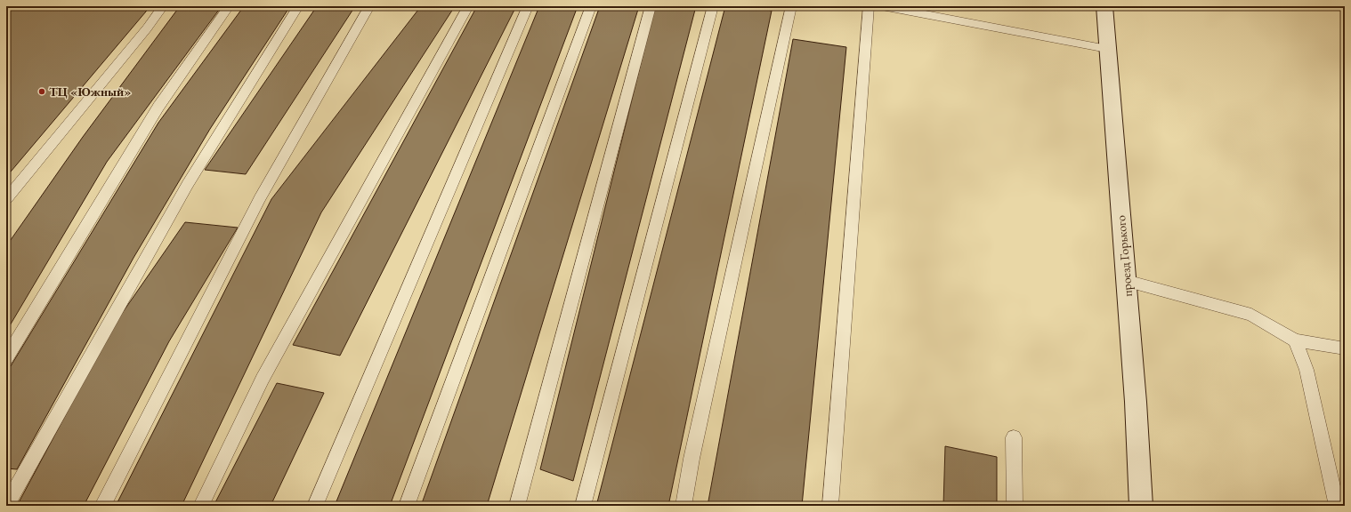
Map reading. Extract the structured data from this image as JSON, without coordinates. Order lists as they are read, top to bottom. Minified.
{"streets":{"main road":["проезд Горького"]},"places":["ТЦ «Южный»"]}
